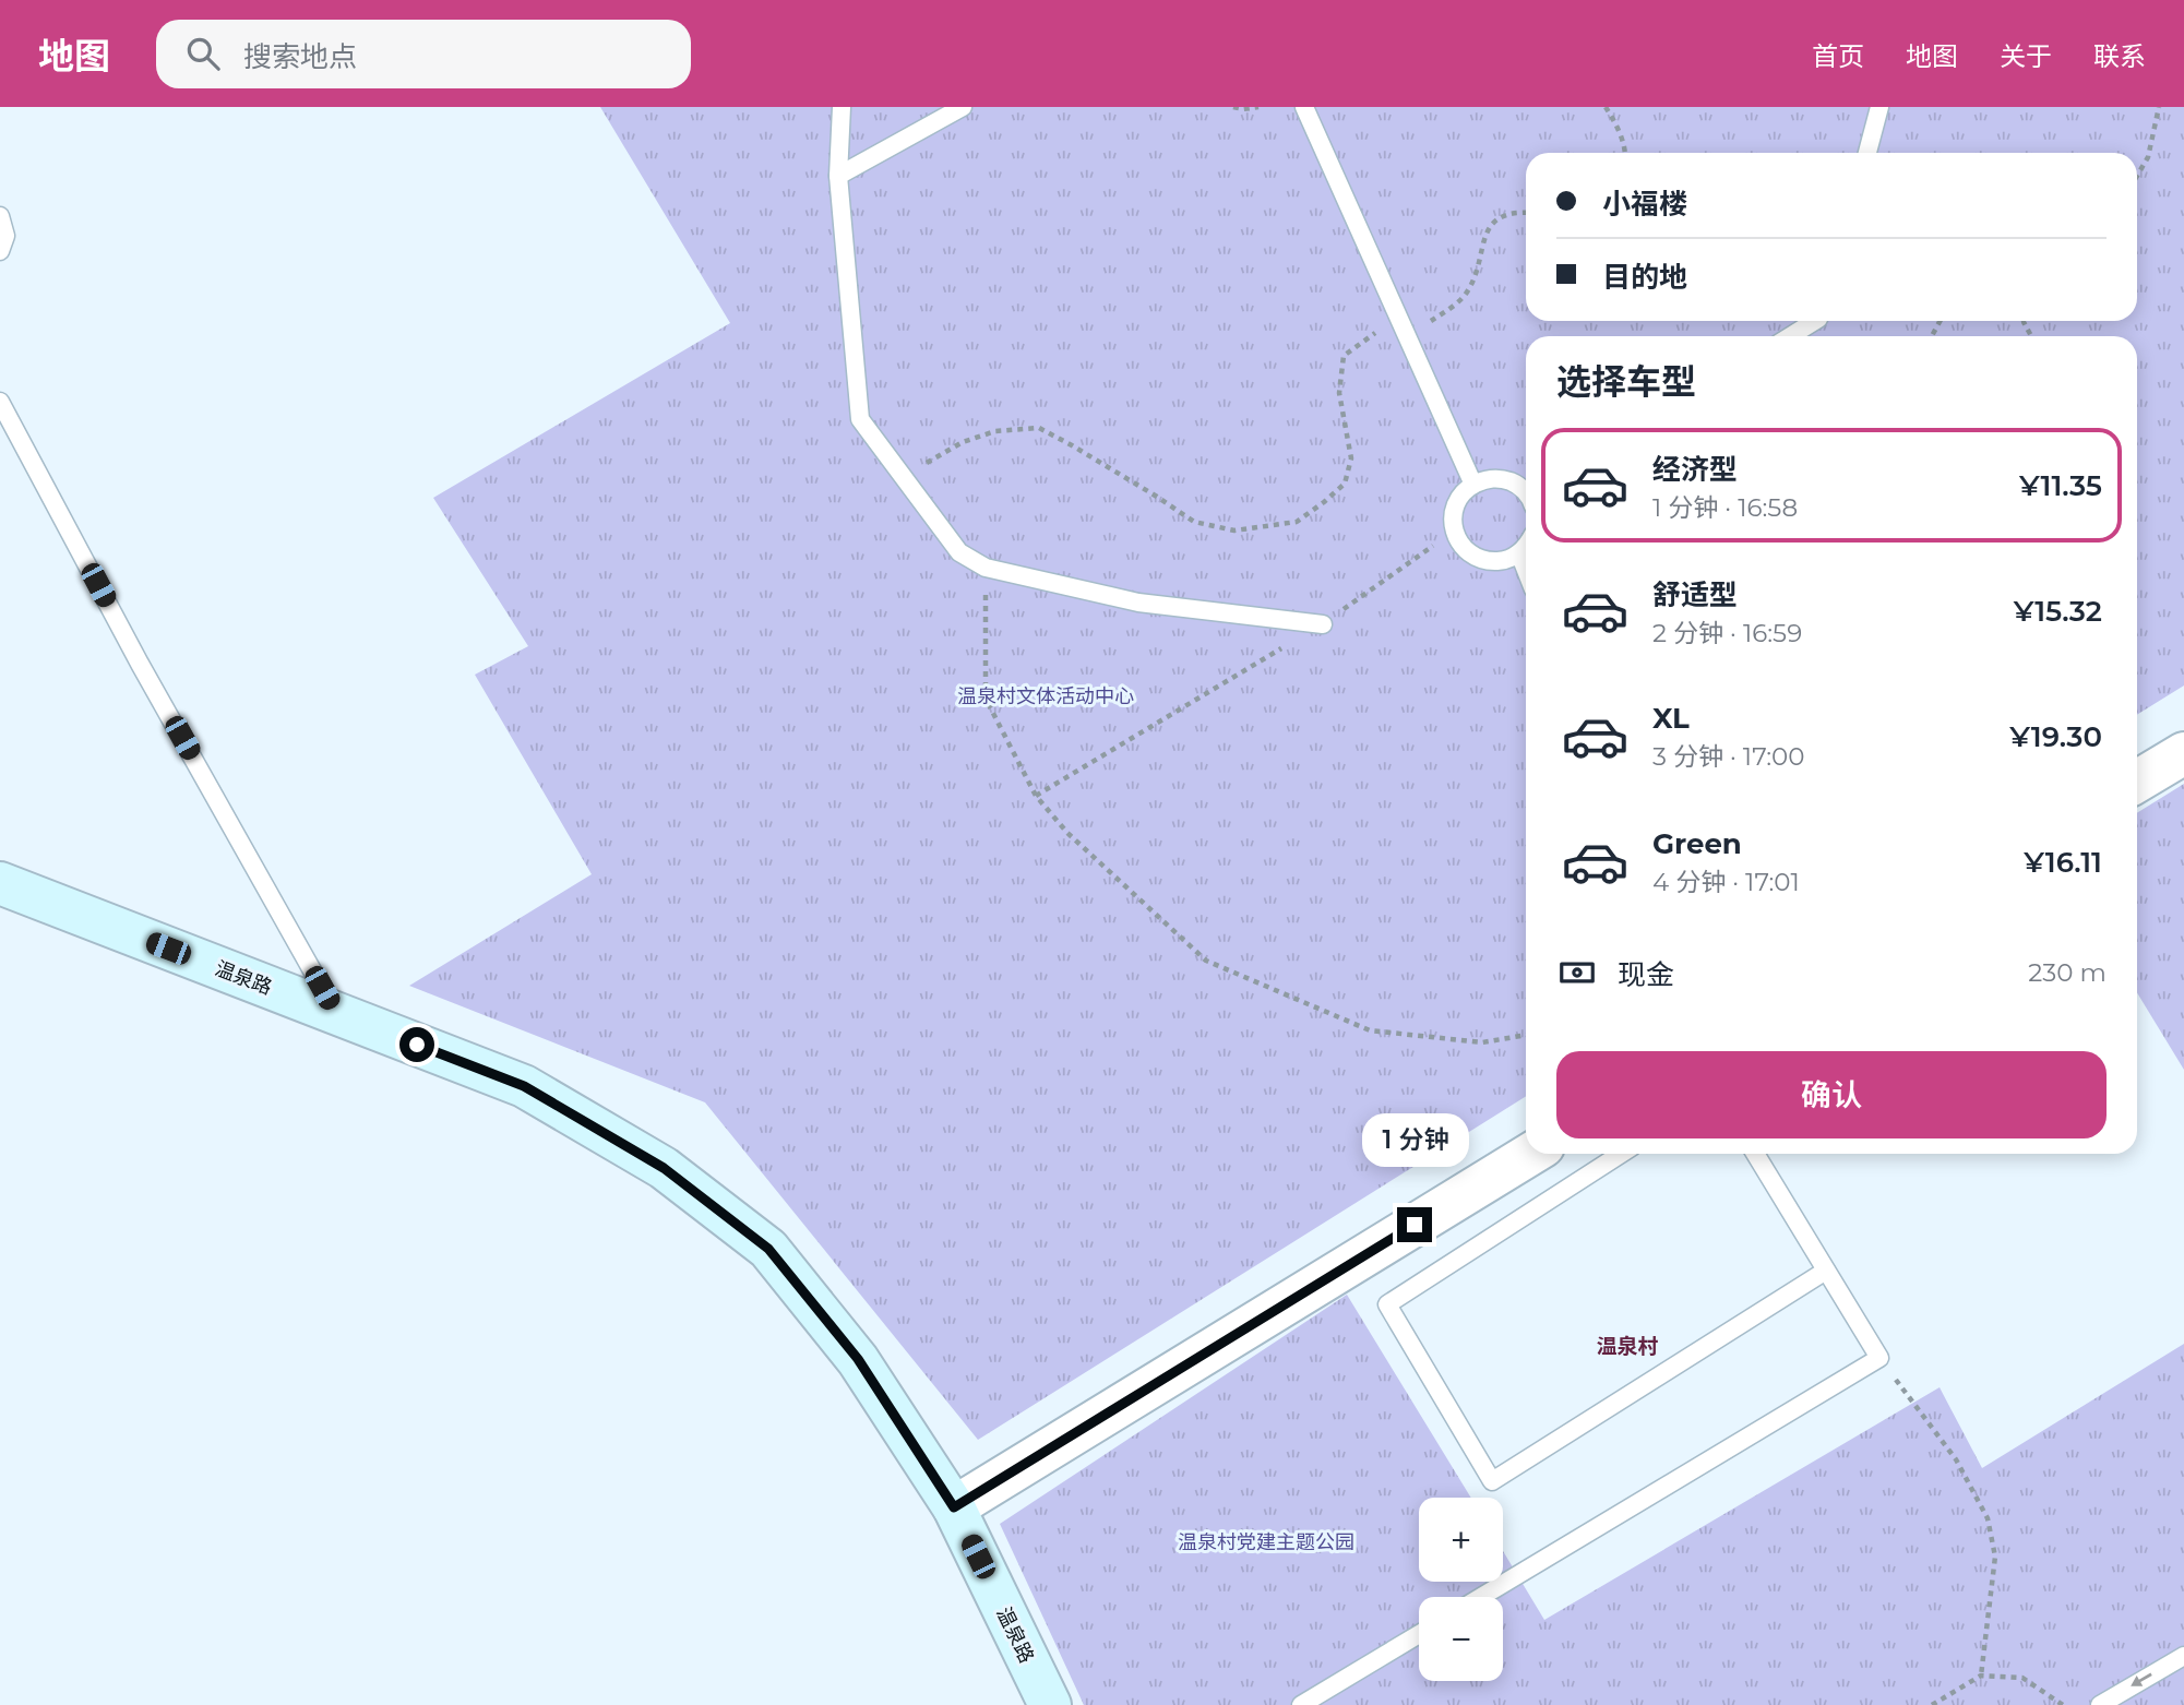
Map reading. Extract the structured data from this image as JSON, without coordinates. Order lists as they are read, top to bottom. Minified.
{"streets":{"main road":["温泉路"]},"districts":["温泉村"],"parks":["温泉村文体活动中心","温泉村党建主题公园"],"page":{"header":"地图","search":"搜索地点","nav":["首页","地图","关于","联系"],"banner":["小福楼","目的地"],"heading":"选择车型","list":[{"name":"经济型","note":"1 分钟 · 16:58","value":"¥11.35"},{"name":"舒适型","note":"2 分钟 · 16:59","value":"¥15.32"},{"name":"XL","note":"3 分钟 · 17:00","value":"¥19.30"},{"name":"Green","note":"4 分钟 · 17:01","value":"¥16.11"}],"pay":["现金","230 m"],"buttons":"确认","bubble":"1 分钟","map_buttons":["+","−"]}}
